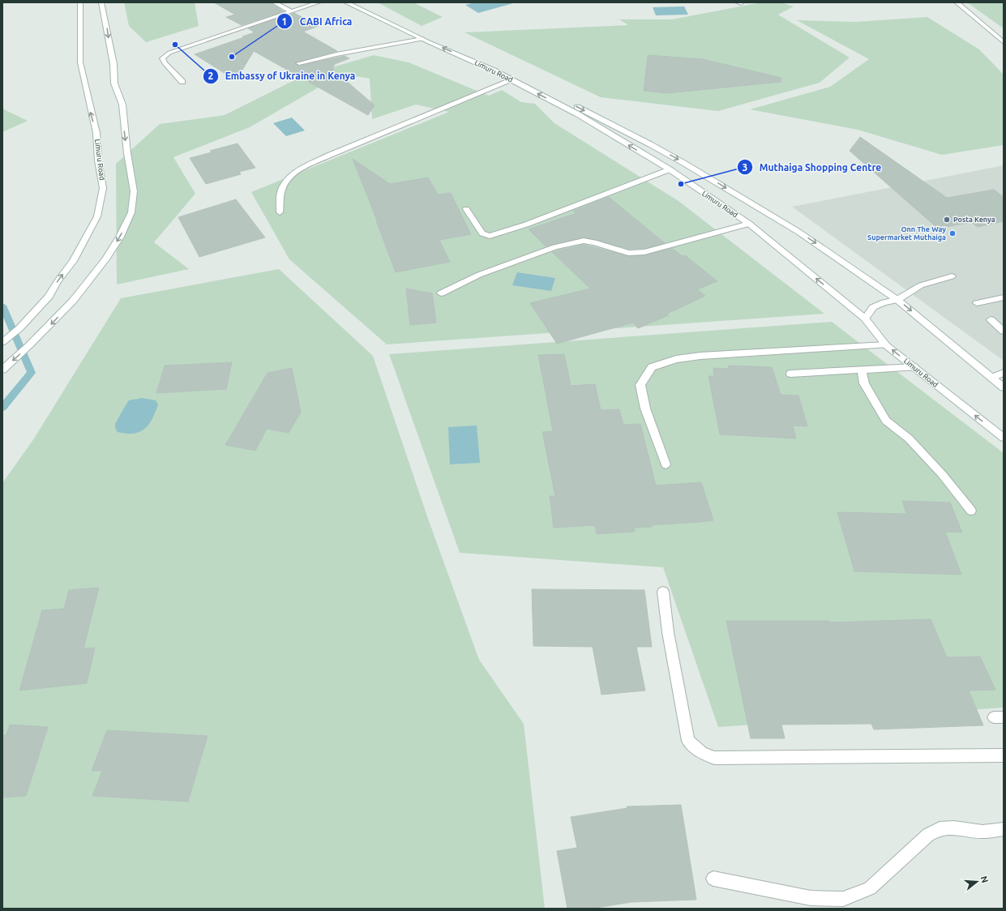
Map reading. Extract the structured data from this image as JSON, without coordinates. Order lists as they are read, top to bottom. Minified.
{"streets":{"main road":["Limuru Road"]},"places":["Embassy of Ukraine in Kenya","CABI Africa","Muthaiga Shopping Centre","Posta Kenya","Onn The Way Supermarket Muthaiga"],"north":"right"}
